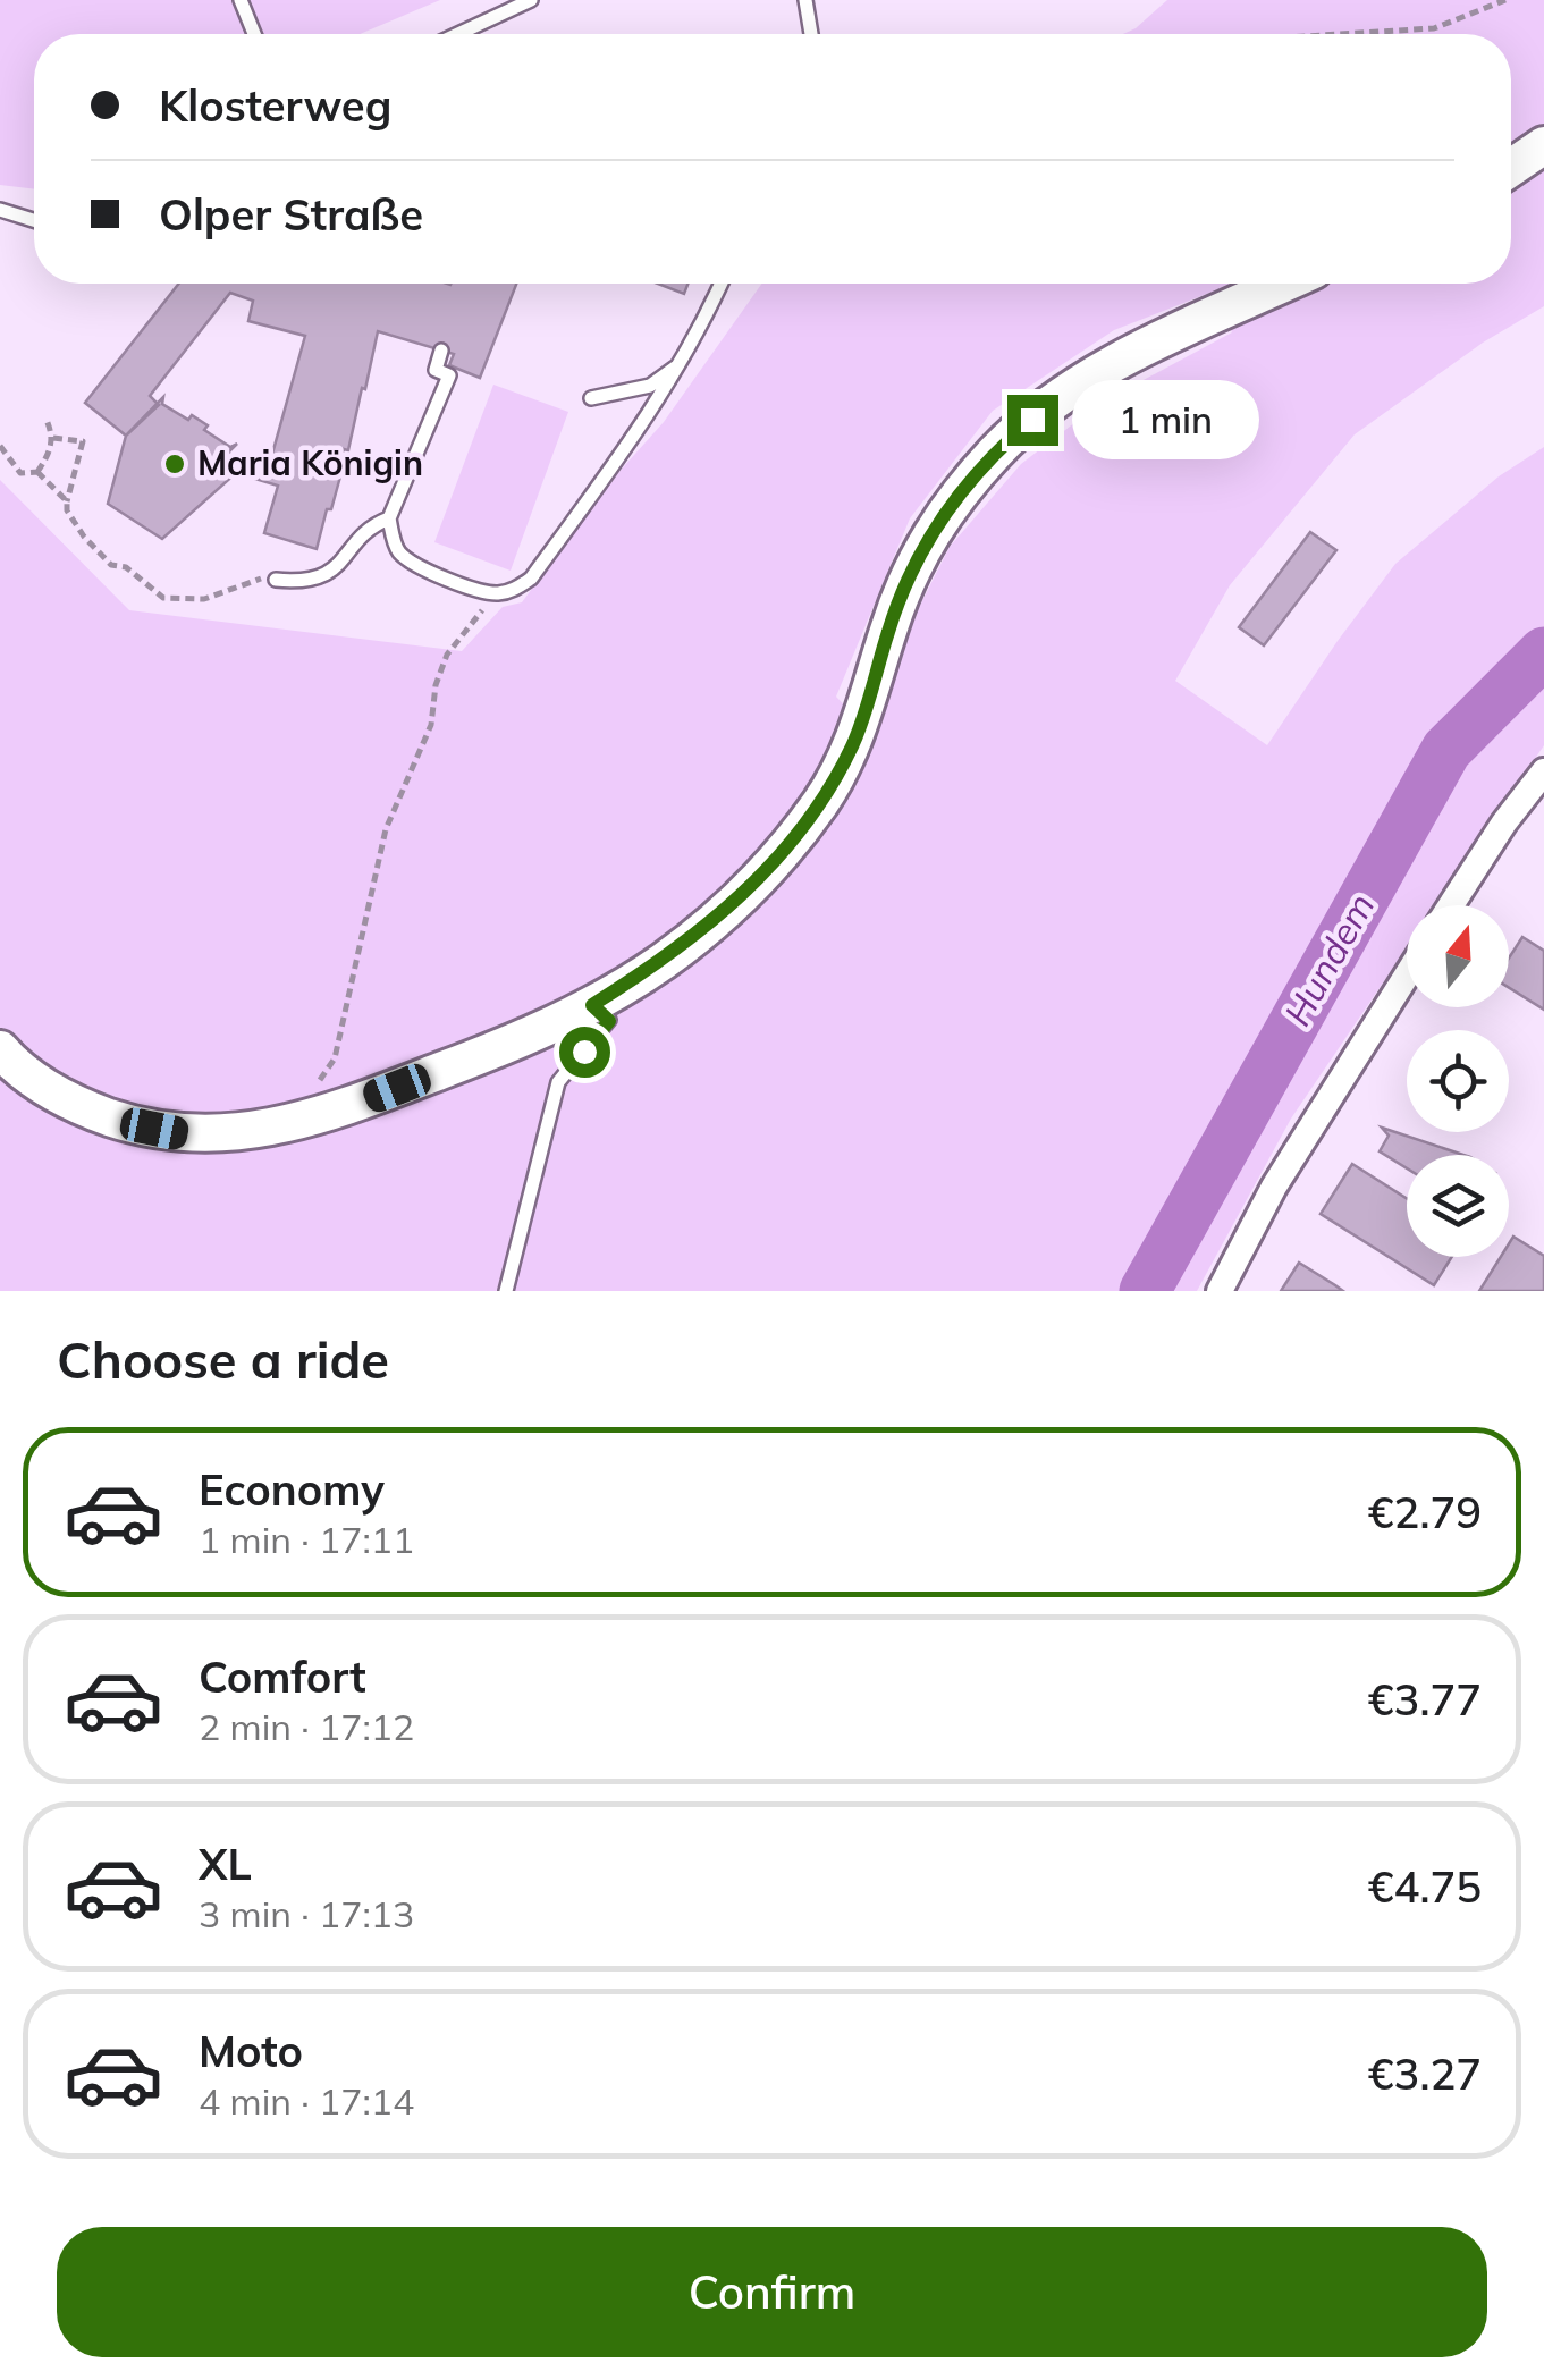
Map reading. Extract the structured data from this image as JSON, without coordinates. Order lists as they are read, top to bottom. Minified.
{"water":["Hundem"],"places":["Maria Königin"],"north":"top","page":{"banner":["Klosterweg","Olper Straße"],"bubble":"1 min","heading":"Choose a ride","list":[{"name":"Economy","note":"1 min · 17:11","value":"€2.79"},{"name":"Comfort","note":"2 min · 17:12","value":"€3.77"},{"name":"XL","note":"3 min · 17:13","value":"€4.75"},{"name":"Moto","note":"4 min · 17:14","value":"€3.27"}],"buttons":"Confirm"}}
